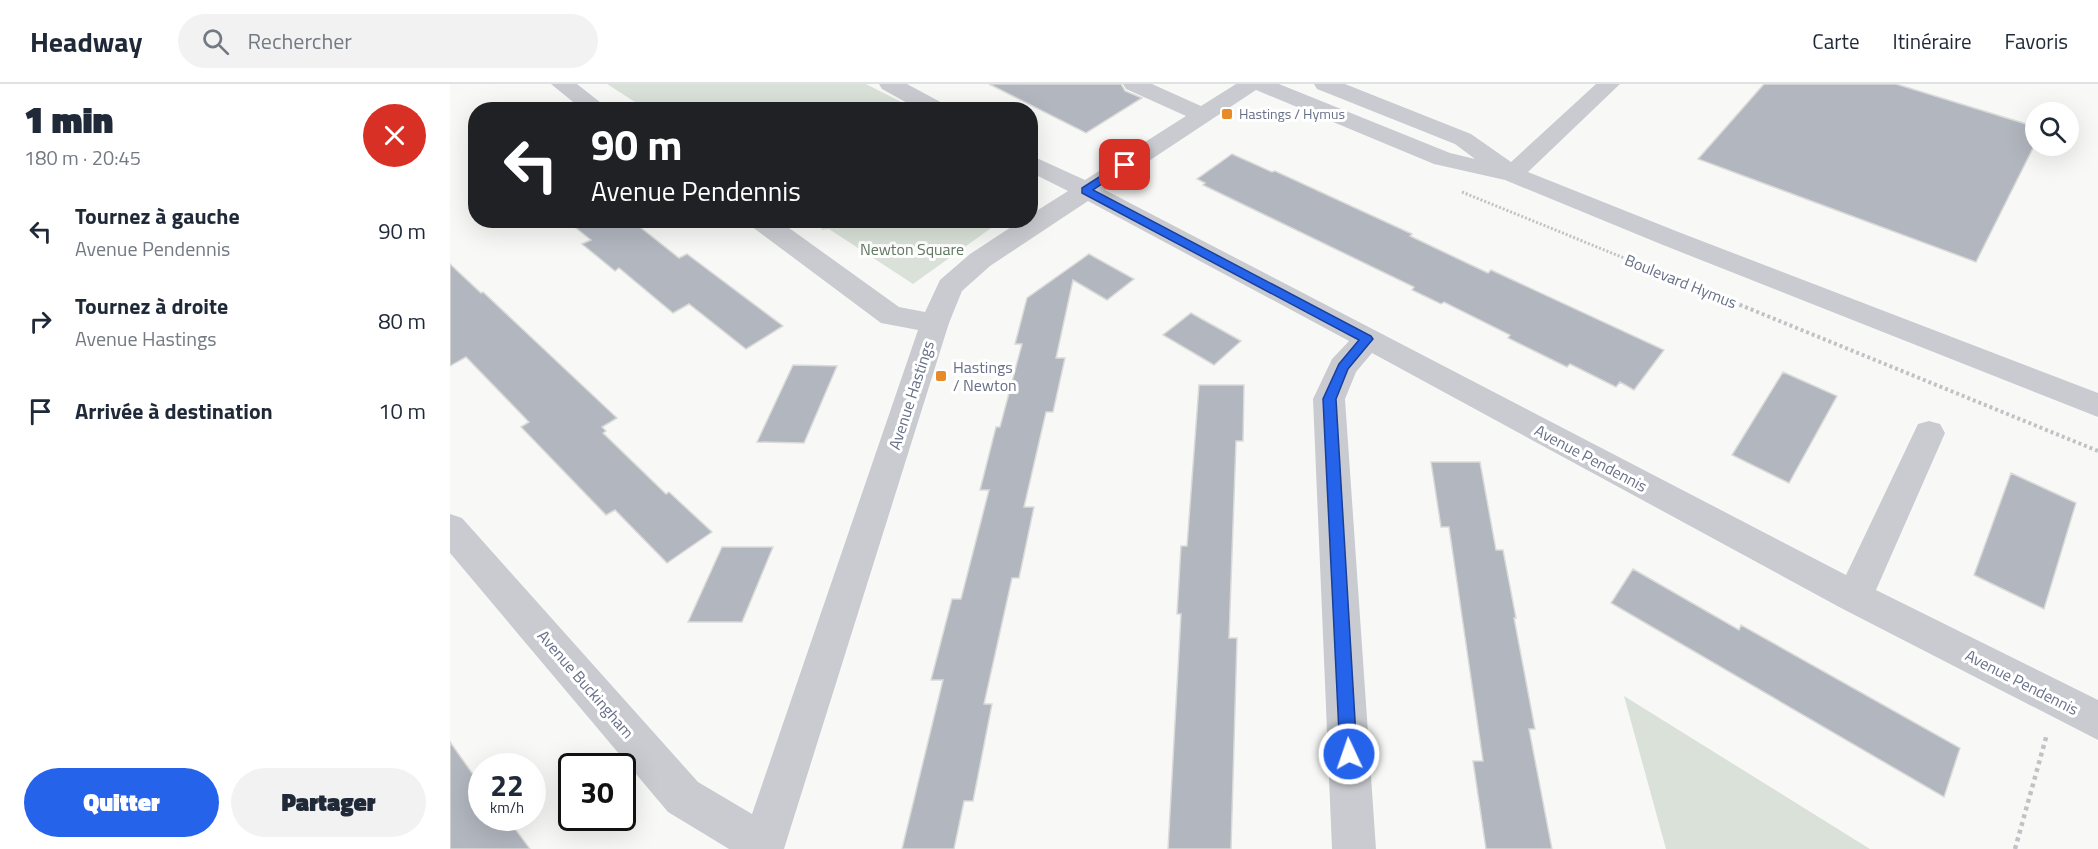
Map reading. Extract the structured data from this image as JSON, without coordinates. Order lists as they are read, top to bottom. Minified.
{"streets":{"street":["Avenue Hastings","Avenue Pendennis","Avenue Buckingham"],"path":["Boulevard Hymus"]},"crossings":[["Avenue Hastings","Avenue Pendennis"],["Avenue Hastings","Avenue Buckingham"]],"parks":["Newton Square"],"places":{"transit":["Hastings / Hymus","Hastings / Newton"]},"page":{"header":"Headway","search":"Rechercher","nav":["Carte","Itinéraire","Favoris"],"heading":["1 min","180 m · 20:45"],"turn":["90 m","Avenue Pendennis"],"list":[{"name":"Tournez à gauche","note":"Avenue Pendennis","value":"90 m"},{"name":"Tournez à droite","note":"Avenue Hastings","value":"80 m"},{"name":"Arrivée à destination","value":"10 m"}],"speed":"22 km/h","limit":"30","buttons":["Quitter","Partager"]}}
